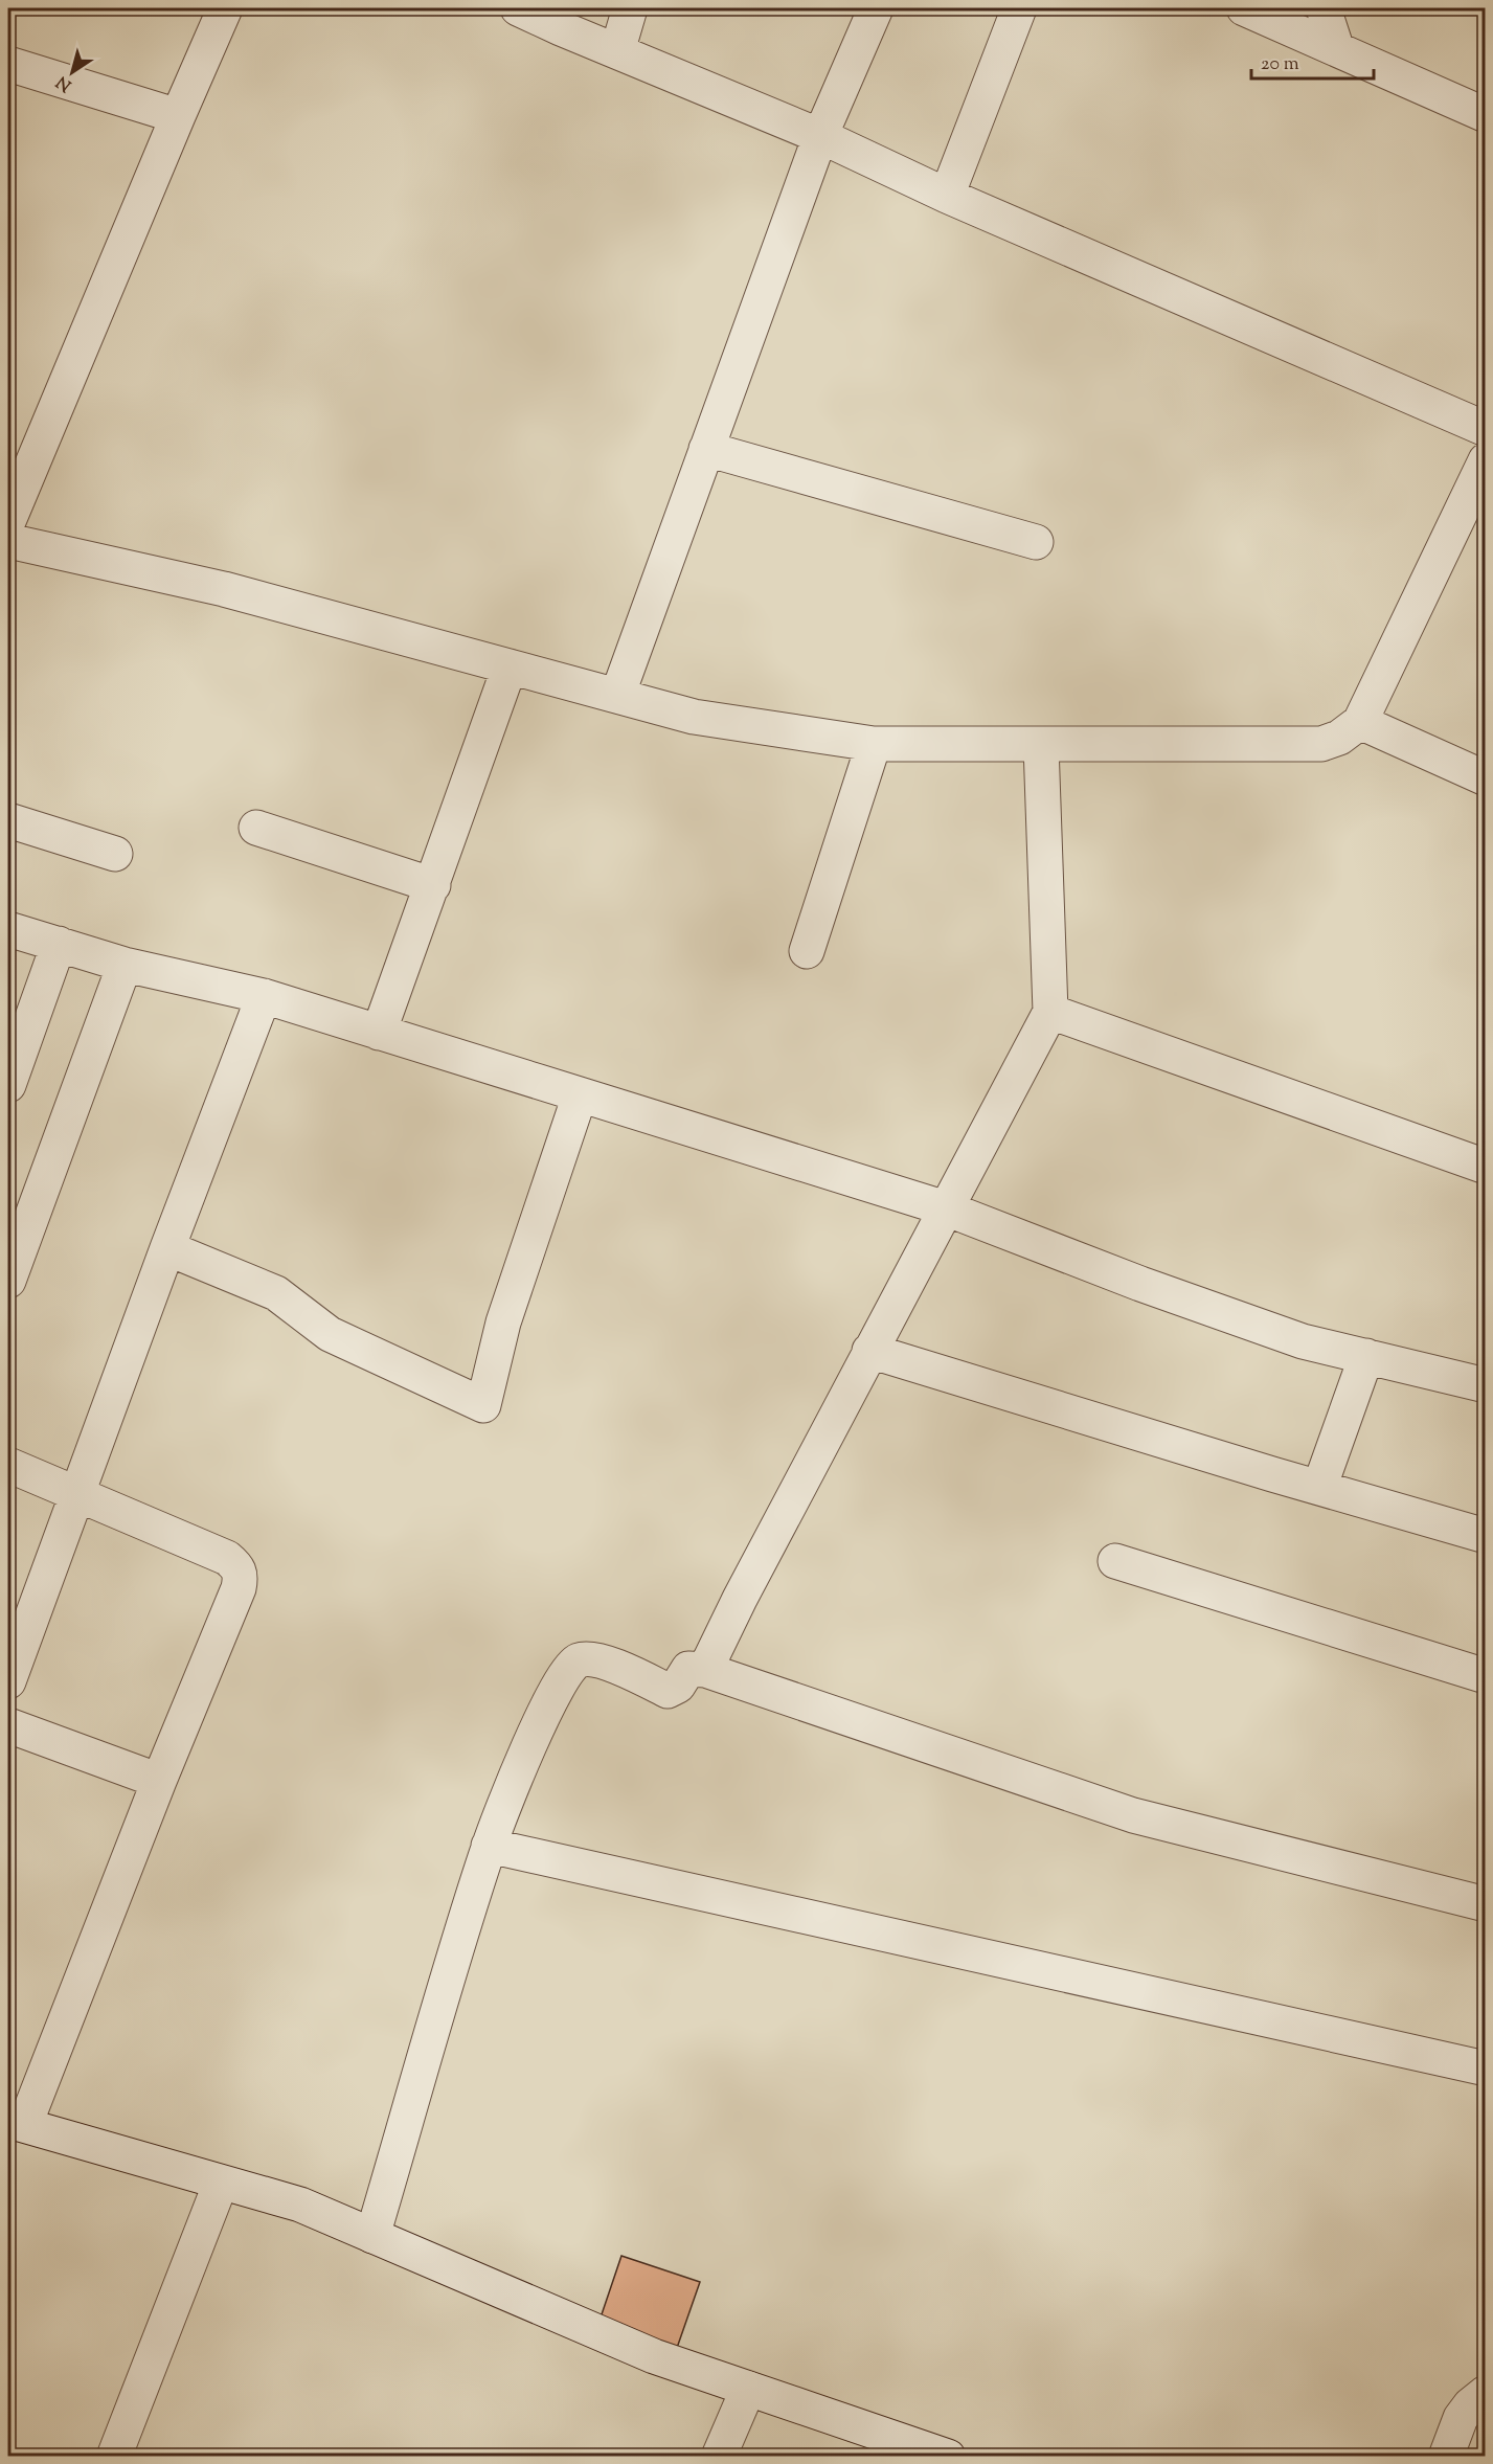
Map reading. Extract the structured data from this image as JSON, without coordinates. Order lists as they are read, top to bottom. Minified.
{"scale_bar":"20 m","north":"bottom left"}
